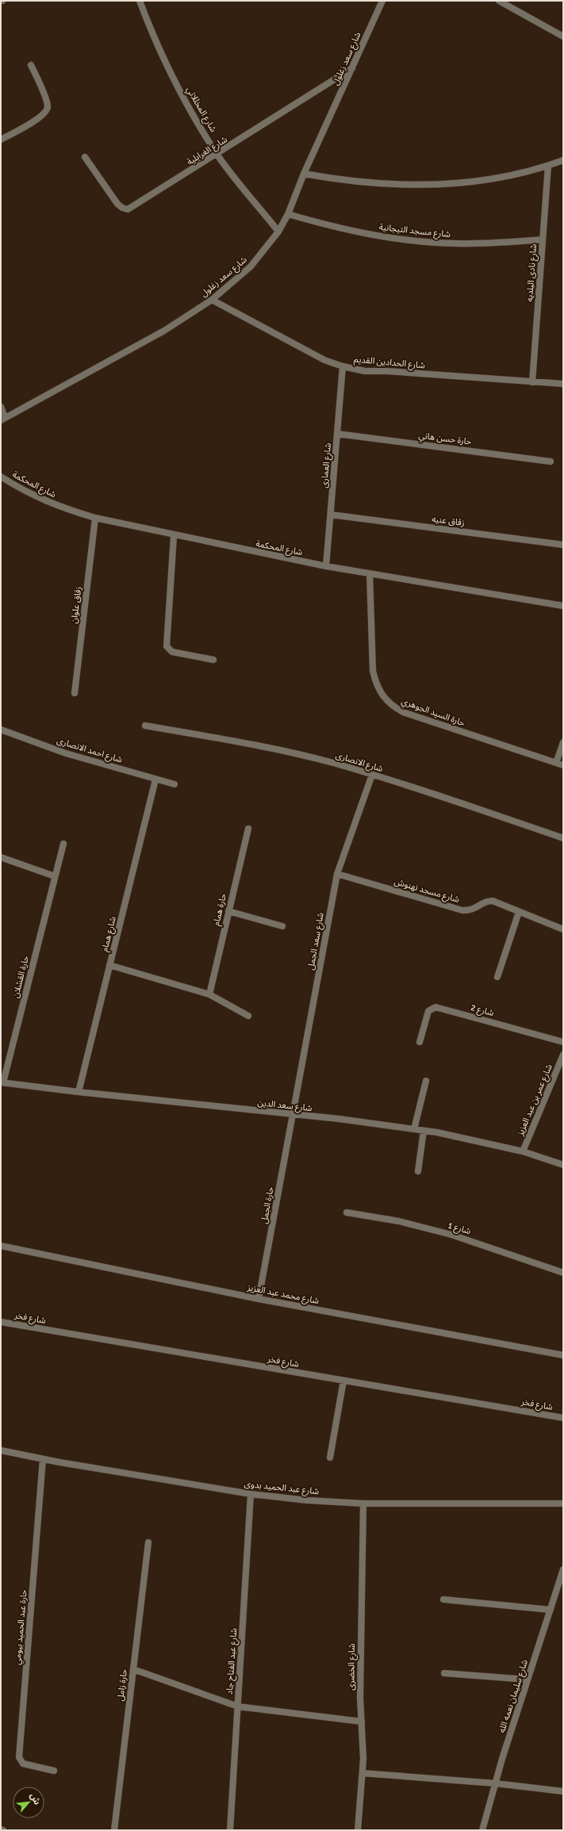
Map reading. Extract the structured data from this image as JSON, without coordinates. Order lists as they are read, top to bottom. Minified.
{"streets":{"street":["شارع سعد زغلول","شارع المخللاتي","شارع الغرابلية","شارع مسجد التيجانية","شارع نادى البلديه","شارع الحدادين القديم","حارة حسن هاني","شارع العمارى","شارع المحكمة","زقاق عنيه","زقاق علوان","حارة السيد الجوهري","شارع احمد الانصارى","شارع الانصارى","شارع مسجد نهنوش","حارة همام","شارع همام","شارع سعد الجمل","حارة القشلان","شارع 2","شارع عمر بن عبد العزيز","شارع سعد الدين","حارة الجمل","شارع 1","شارع محمد عبد العزيز","شارع فخر","شارع عبد الحميد بدوى","حارة عبد الحميد بيومي","شارع عبد الفتاح جاد","شارع الخضرى","حارة زامل","شارع سليمان نعمه الله"]},"crossings":[["شارع سعد زغلول","شارع المخللاتي"],["شارع سعد زغلول","شارع الغرابلية"],["شارع سعد زغلول","شارع مسجد التيجانية"],["شارع سعد زغلول","شارع الحدادين القديم"],["شارع المخللاتي","شارع الغرابلية"],["شارع مسجد التيجانية","شارع نادى البلديه"],["شارع نادى البلديه","شارع الحدادين القديم"],["شارع الحدادين القديم","شارع العمارى"],["حارة حسن هاني","شارع العمارى"],["شارع العمارى","شارع المحكمة"],["شارع العمارى","زقاق عنيه"],["شارع المحكمة","زقاق علوان"],["شارع المحكمة","حارة السيد الجوهري"],["شارع احمد الانصارى","شارع همام"],["شارع الانصارى","شارع سعد الجمل"],["شارع مسجد نهنوش","شارع سعد الجمل"],["شارع همام","شارع سعد الدين"],["شارع سعد الجمل","شارع سعد الدين"],["شارع سعد الجمل","حارة الجمل"],["حارة القشلان","شارع سعد الدين"],["شارع عمر بن عبد العزيز","شارع سعد الدين"],["شارع سعد الدين","حارة الجمل"],["حارة الجمل","شارع محمد عبد العزيز"],["شارع عبد الحميد بدوى","حارة عبد الحميد بيومي"],["شارع عبد الحميد بدوى","شارع عبد الفتاح جاد"],["شارع عبد الحميد بدوى","شارع الخضرى"]],"north":"top right"}
